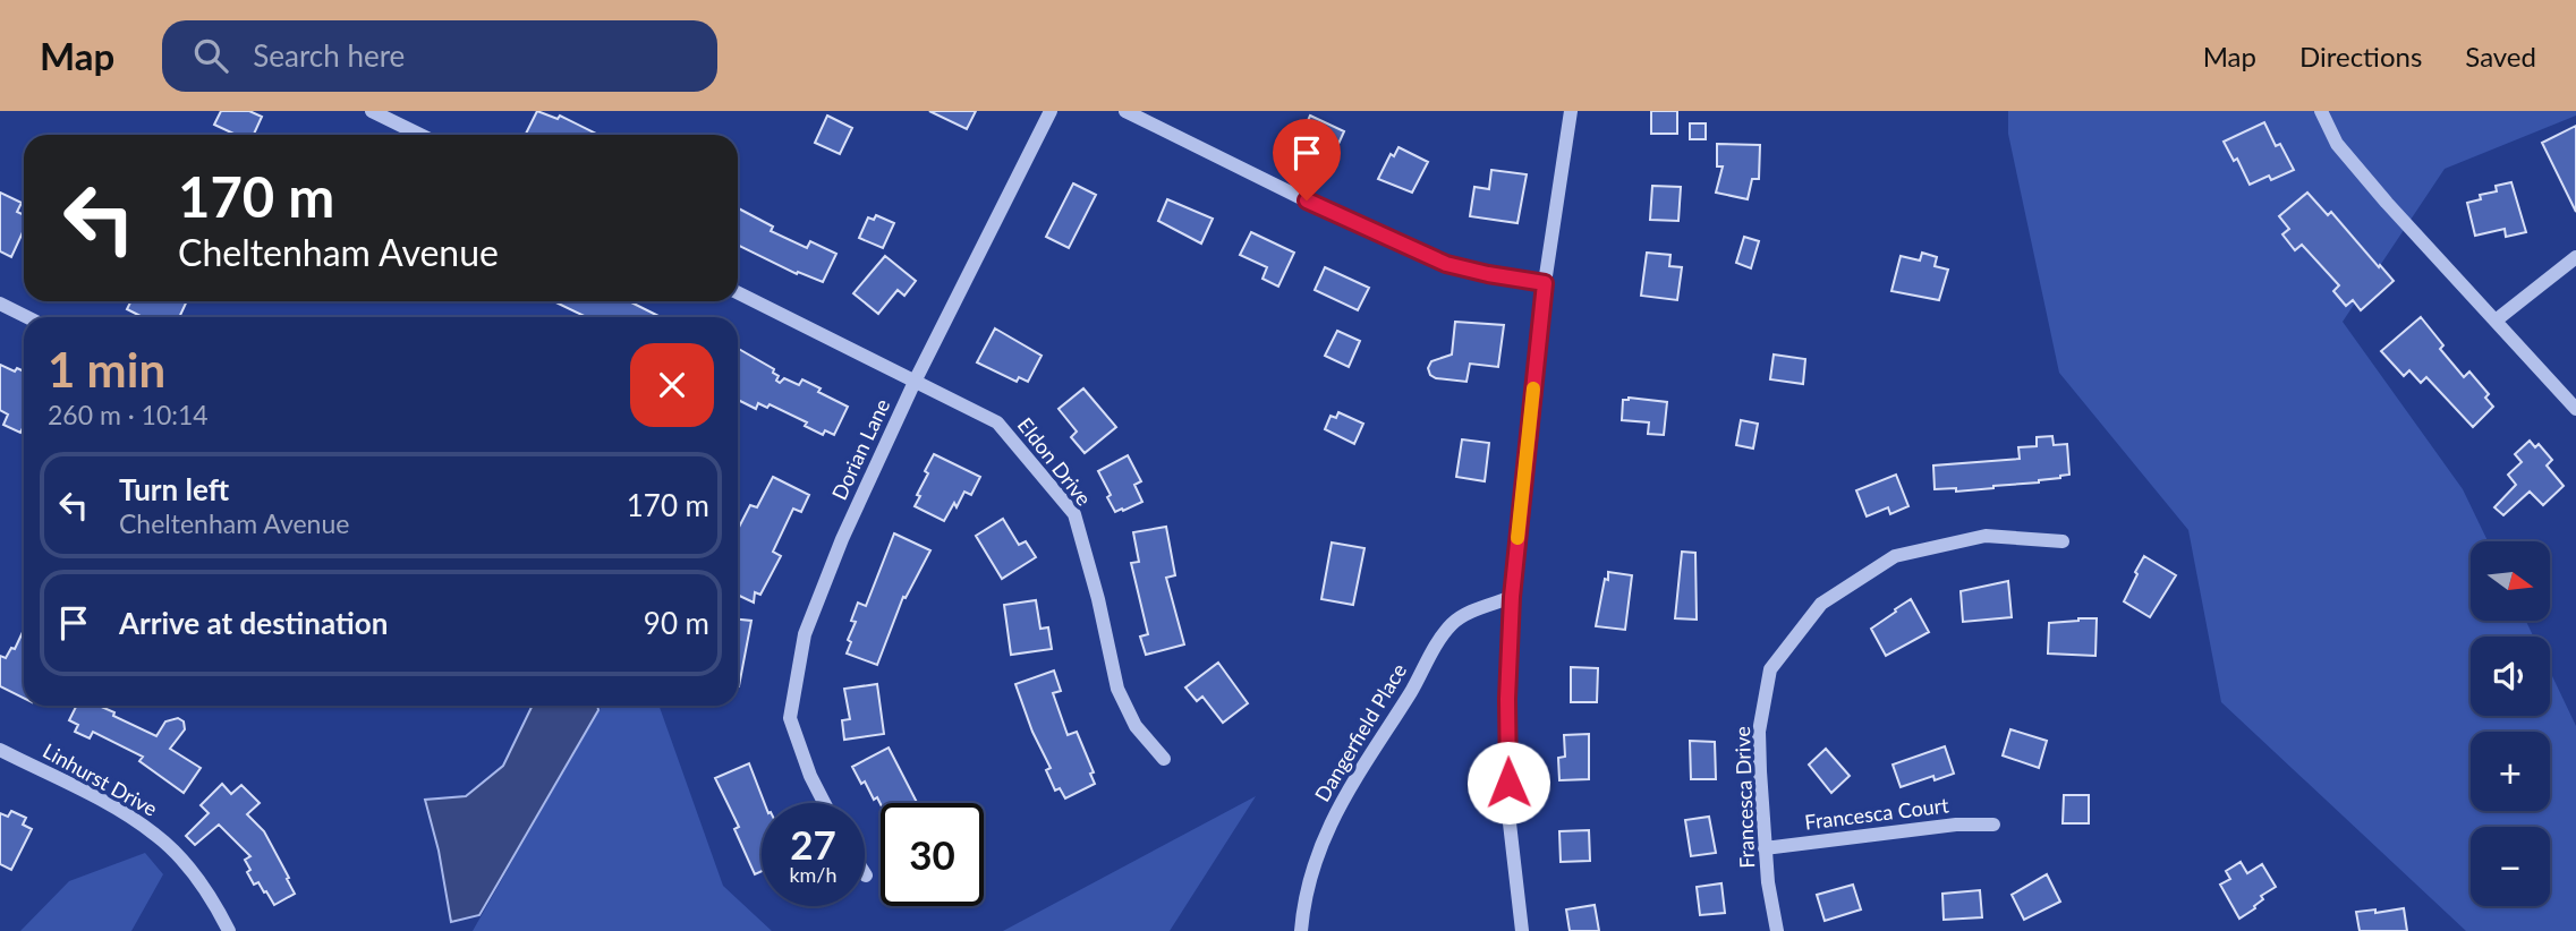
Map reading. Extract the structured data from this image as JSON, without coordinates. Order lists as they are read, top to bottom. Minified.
{"streets":{"street":["Dorian Lane","Eldon Drive","Dangerfield Place","Linhurst Drive","Francesca Drive","Francesca Court"]},"crossings":[["Dorian Lane","Eldon Drive"],["Francesca Drive","Francesca Court"]],"north":"right","page":{"header":"Map","search":"Search here","nav":["Map","Directions","Saved"],"turn":["170 m","Cheltenham Avenue"],"heading":["1 min","260 m · 10:14"],"list":[{"name":"Turn left","note":"Cheltenham Avenue","value":"170 m"},{"name":"Arrive at destination","value":"90 m"}],"map_buttons":["+","−"],"speed":"27 km/h","limit":"30"}}
